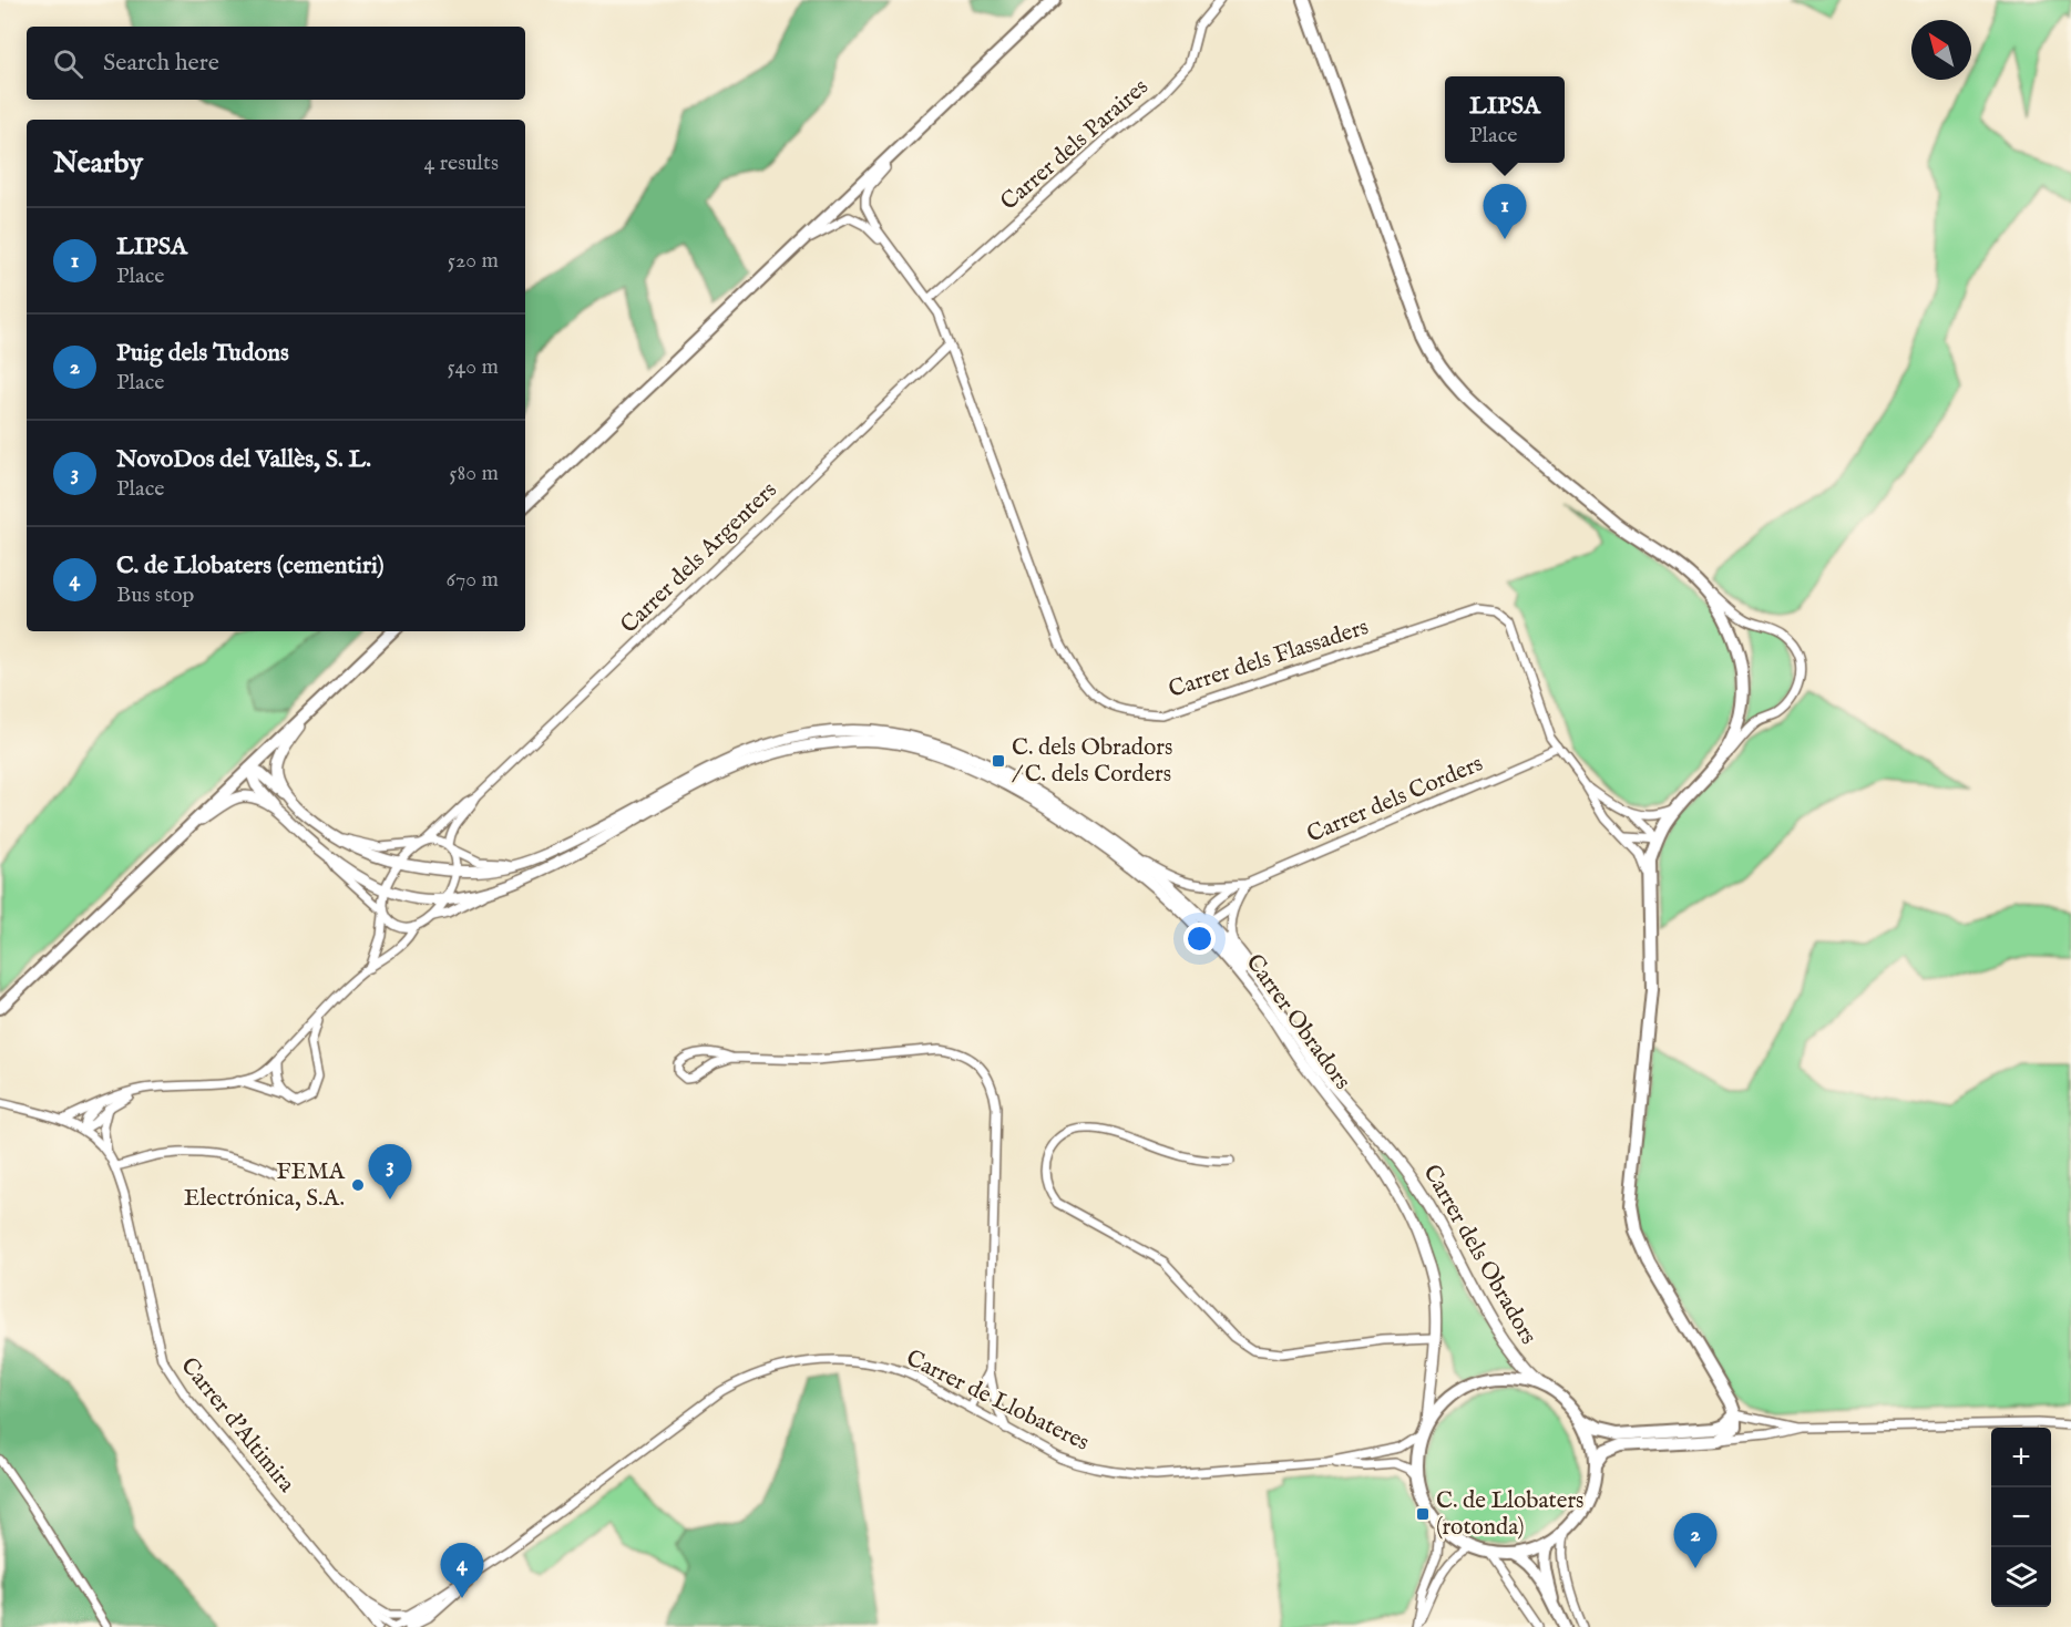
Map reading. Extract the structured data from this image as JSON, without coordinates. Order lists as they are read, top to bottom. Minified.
{"streets":{"street":["Carrer dels Paraires","Carrer dels Argenters","Carrer dels Flassaders","Carrer dels Corders","Carrer Obradors","Carrer dels Obradors","Carrer de Llobateres","Carrer d'Altimira"]},"crossings":[["Carrer dels Paraires","Carrer dels Flassaders"],["Carrer dels Argenters","Carrer dels Flassaders"],["Carrer dels Argenters","Carrer dels Obradors"],["Carrer dels Flassaders","Carrer dels Corders"],["Carrer dels Corders","Carrer dels Obradors"],["Carrer Obradors","Carrer dels Obradors"],["Carrer Obradors","Carrer de Llobateres"],["Carrer dels Obradors","Carrer de Llobateres"],["Carrer de Llobateres","Carrer d'Altimira"]],"places":{"transit":["C. dels Obradors / C. dels Corders","C. de Llobaters (rotonda)"],"other":["FEMA Electrónica, S.A."]},"north":"top left","page":{"search":"Search here","popup":["LIPSA","Place"],"heading":["Nearby","4 results"],"pins":["1","3","2","4"],"list":[{"mark":"1","name":"LIPSA","note":"Place","value":"520 m"},{"mark":"2","name":"Puig dels Tudons","note":"Place","value":"540 m"},{"mark":"3","name":"NovoDos del Vallès, S. L.","note":"Place","value":"580 m"},{"mark":"4","name":"C. de Llobaters (cementiri)","note":"Bus stop","value":"670 m"}],"map_buttons":["+","−"]}}
